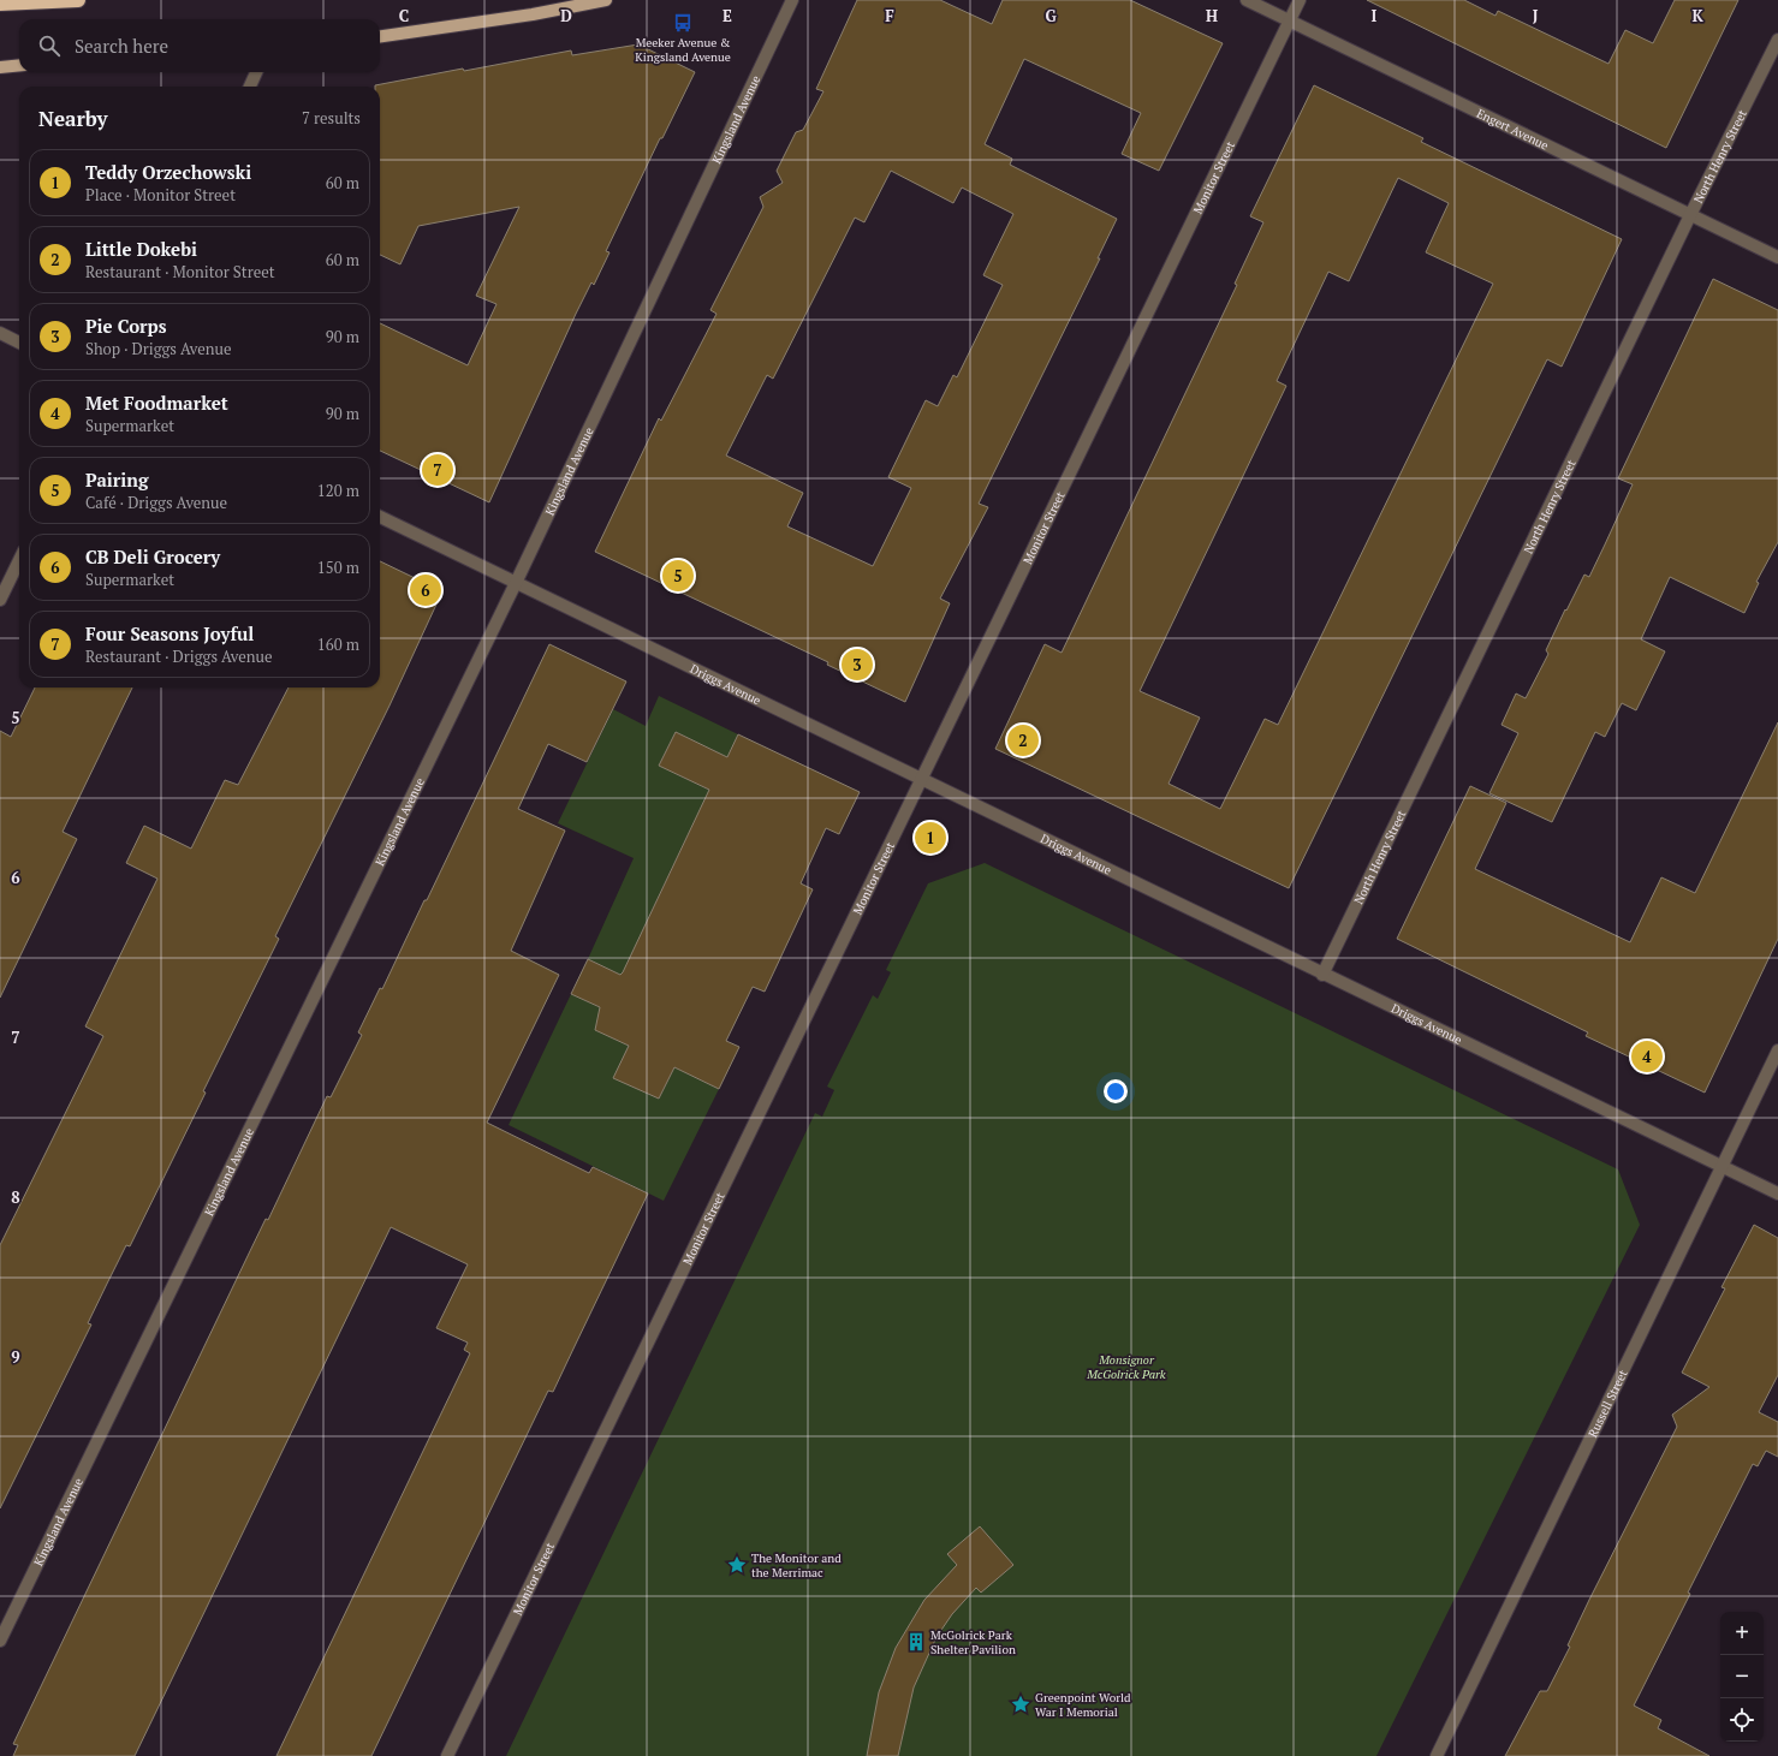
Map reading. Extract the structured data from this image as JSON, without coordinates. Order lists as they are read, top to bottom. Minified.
{"streets":{"street":["Kingsland Avenue","Engert Avenue","North Henry Street","Monitor Street","Driggs Avenue","Russell Street"]},"crossings":[["Kingsland Avenue","Driggs Avenue"],["Engert Avenue","North Henry Street"],["Engert Avenue","Monitor Street"],["North Henry Street","Driggs Avenue"],["Monitor Street","Driggs Avenue"],["Driggs Avenue","Russell Street"]],"parks":["Monsignor McGolrick Park"],"places":{"bus stop":["Meeker Avenue & Kingsland Avenue"],"place":["The Monitor and the Merrimac","Greenpoint World War I Memorial"],"building":["McGolrick Park Shelter Pavilion"]},"page":{"search":"Search here","heading":["Nearby","7 results"],"list":[{"mark":"1","name":"Teddy Orzechowski","note":"Place · Monitor Street","value":"60 m"},{"mark":"2","name":"Little Dokebi","note":"Restaurant · Monitor Street","value":"60 m"},{"mark":"3","name":"Pie Corps","note":"Shop · Driggs Avenue","value":"90 m"},{"mark":"4","name":"Met Foodmarket","note":"Supermarket","value":"90 m"},{"mark":"5","name":"Pairing","note":"Café · Driggs Avenue","value":"120 m"},{"mark":"6","name":"CB Deli Grocery","note":"Supermarket","value":"150 m"},{"mark":"7","name":"Four Seasons Joyful","note":"Restaurant · Driggs Avenue","value":"160 m"}],"pins":["7","5","6","3","2","1","4"],"map_buttons":["+","−"]},"grid":{"columns":["C","D","E","F","G","H","I","J","K"],"rows":["5","6","7","8","9"]}}
